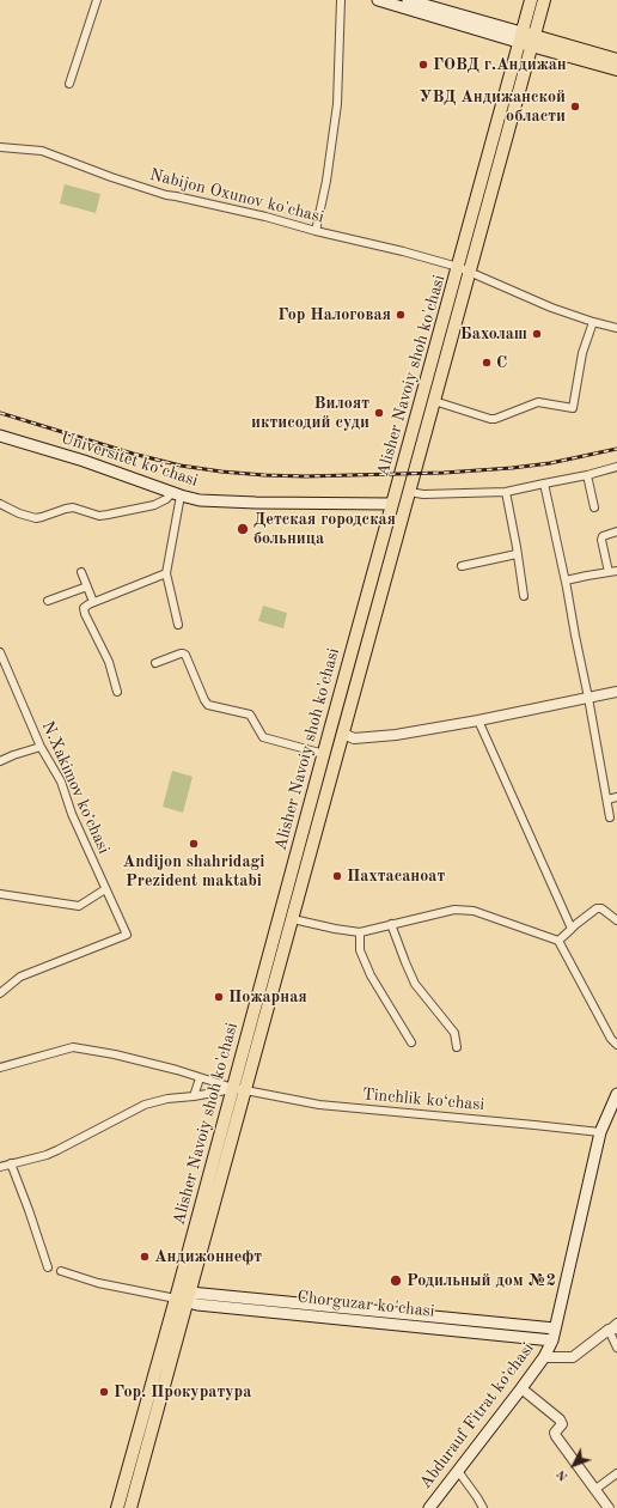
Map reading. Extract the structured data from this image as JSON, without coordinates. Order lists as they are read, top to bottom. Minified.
{"streets":{"main road":["Alisher Navoiy shoh ko'chasi","Universitet kо‘chasi","Chorguzar ko'chasi","Abdurauf Fitrat koʻchasi"],"street":["Nabijon Oxunov ko'chasi","N.Xakimov koʻchasi","Tinchlik kо‘chasi"]},"crossings":[["Nabijon Oxunov ko'chasi","Alisher Navoiy shoh ko'chasi"],["Alisher Navoiy shoh ko'chasi","Universitet kо‘chasi"],["Alisher Navoiy shoh ko'chasi","Tinchlik kо‘chasi"],["Alisher Navoiy shoh ko'chasi","Chorguzar ko'chasi"],["Tinchlik kо‘chasi","Abdurauf Fitrat koʻchasi"],["Chorguzar ko'chasi","Abdurauf Fitrat koʻchasi"]],"places":["ГОВД г.Андижан","УВД Андижанской области","Гор Налоговая","Бахолаш","С","Вилоят иктисодий суди","Детская городская больница","Andijon shahridagi Prezident maktabi","Пахтасаноат","Пожарная","Андижоннефт","Родильный дом №2","Гор. Прокуратура"],"north":"bottom left"}
